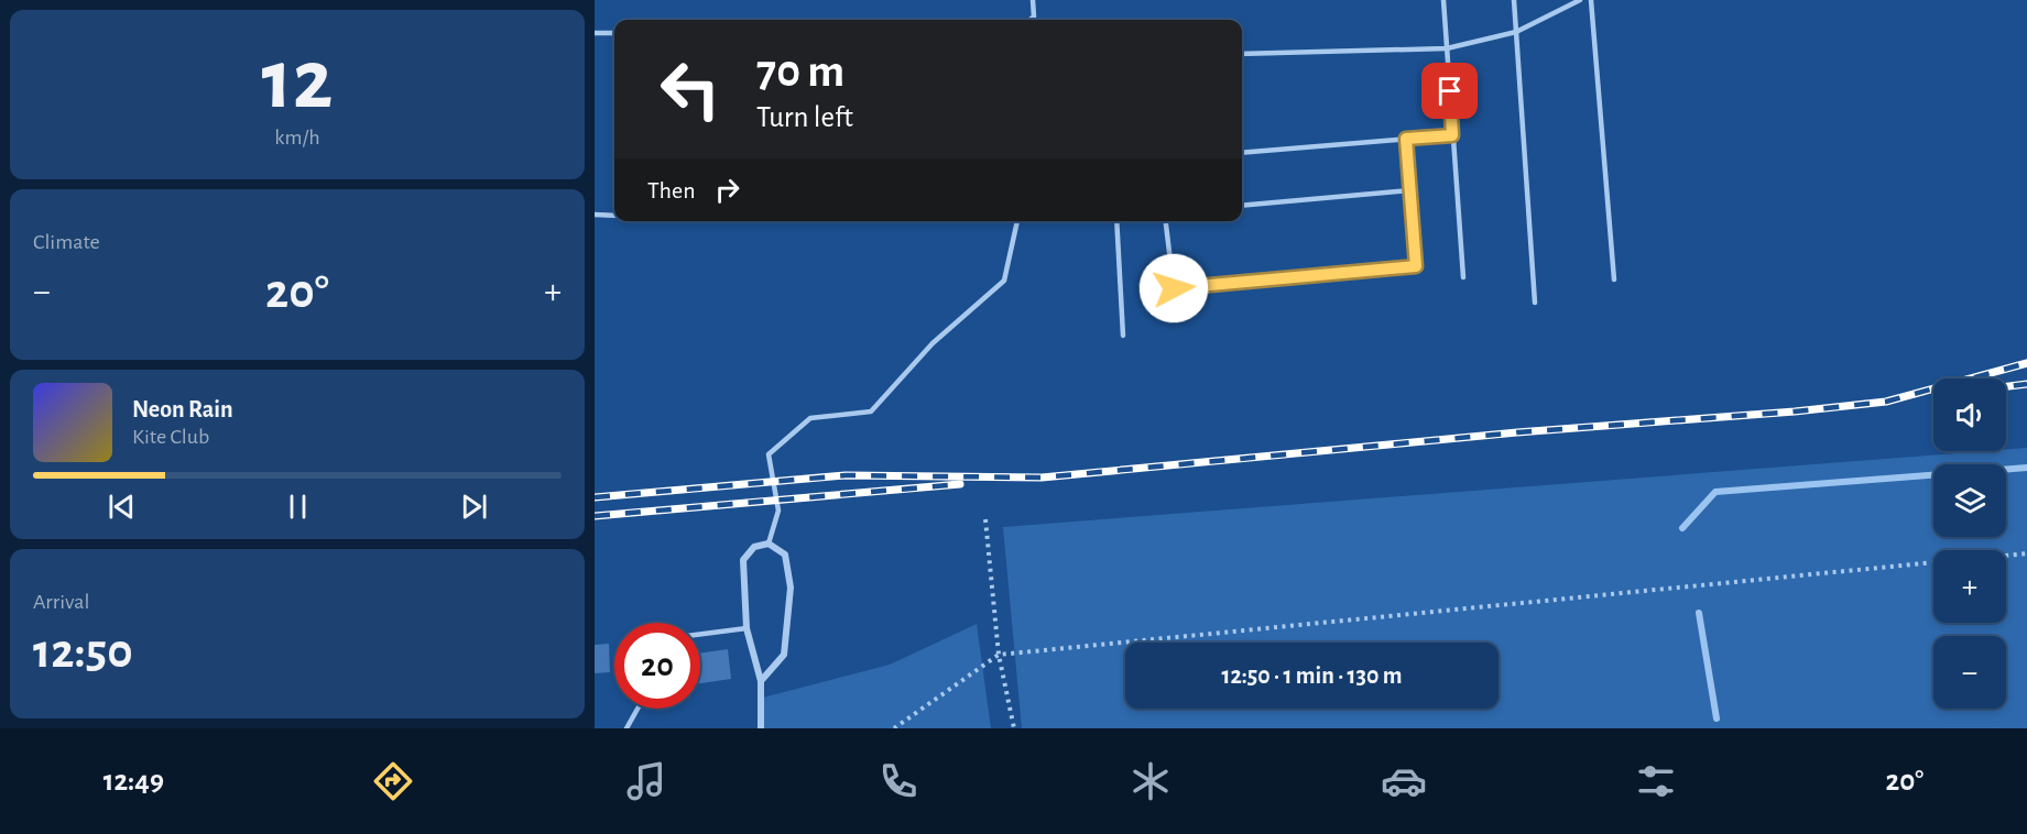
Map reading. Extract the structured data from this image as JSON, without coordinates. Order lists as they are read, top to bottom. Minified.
{"page":{"tile":[["12","km/h"],"Climate",["Arrival","12:50"]],"turn":["70 m","Turn left"],"then":"Then","heat":["−","20°","+"],"map_buttons":["+","−"],"song":["Neon Rain","Kite Club"],"limit":"20","trip":"12:50 · 1 min · 130 m","tabs":["12:49","20°"]}}
